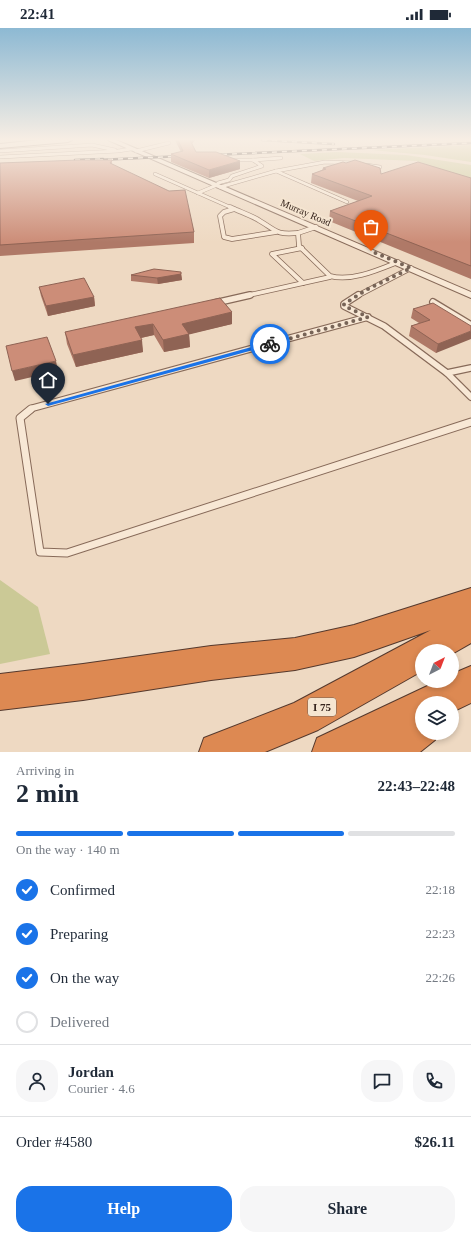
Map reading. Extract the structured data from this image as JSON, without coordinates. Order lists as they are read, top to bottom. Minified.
{"streets":{"highway":["I 75"],"street":["Murray Road"]},"north":"top right","page":{"status":"22:41","heading":["2 min","Arriving in","22:43–22:48"],"panel":["Jordan","Courier · 4.6","Order #4580","$26.11"],"bar":"On the way · 140 m","list":[["Confirmed","22:18"],["Preparing","22:23"],["On the way","22:26"],"Delivered"],"buttons":["Help","Share"]}}
